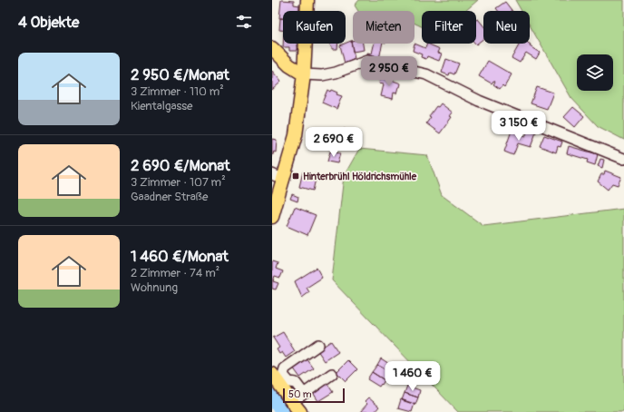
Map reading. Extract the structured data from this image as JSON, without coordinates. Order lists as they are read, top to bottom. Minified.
{"places":{"transit":["Hinterbrühl Höldrichsmühle"]},"scale_bar":"50 m","page":{"heading":"4 Objekte","chip":["Kaufen","Mieten","Filter","Neu"],"list":[{"name":"2 950 €/Monat","note":"3 Zimmer · 110 m² · Kientalgasse"},{"name":"2 690 €/Monat","note":"3 Zimmer · 107 m² · Gaadner Straße"},{"name":"1 460 €/Monat","note":"2 Zimmer · 74 m² · Wohnung"}],"price":["2 950 €","3 150 €","2 690 €","1 460 €"],"scale":"50 m"}}
